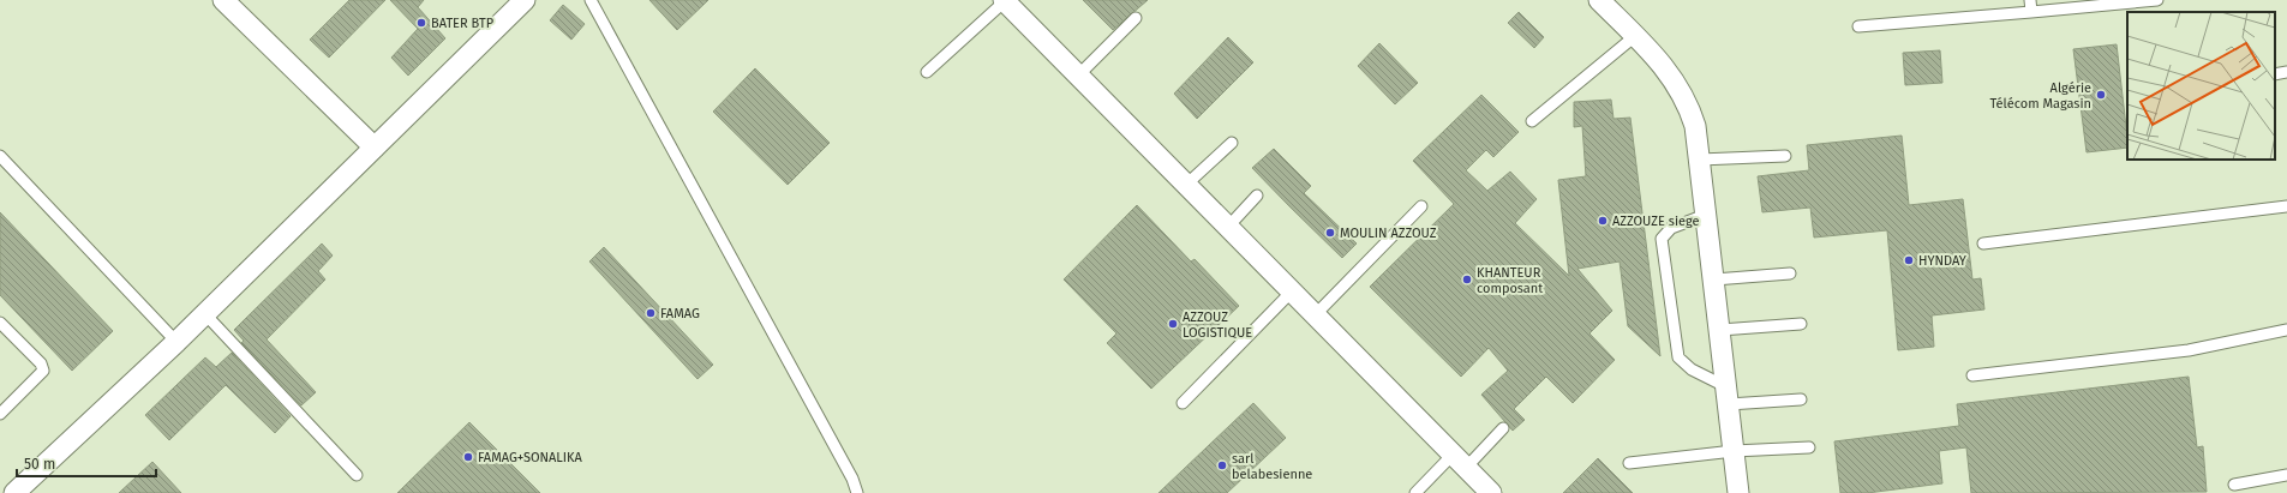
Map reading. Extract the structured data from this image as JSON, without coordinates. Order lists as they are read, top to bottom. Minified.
{"places":["BATER BTP","Algérie Télécom Magasin","AZZOUZE siege","MOULIN AZZOUZ","HYNDAY","KHANTEUR composant","FAMAG","AZZOUZ LOGISTIQUE","FAMAG+SONALIKA","sarl belabesienne"],"scale_bar":"50 m"}
